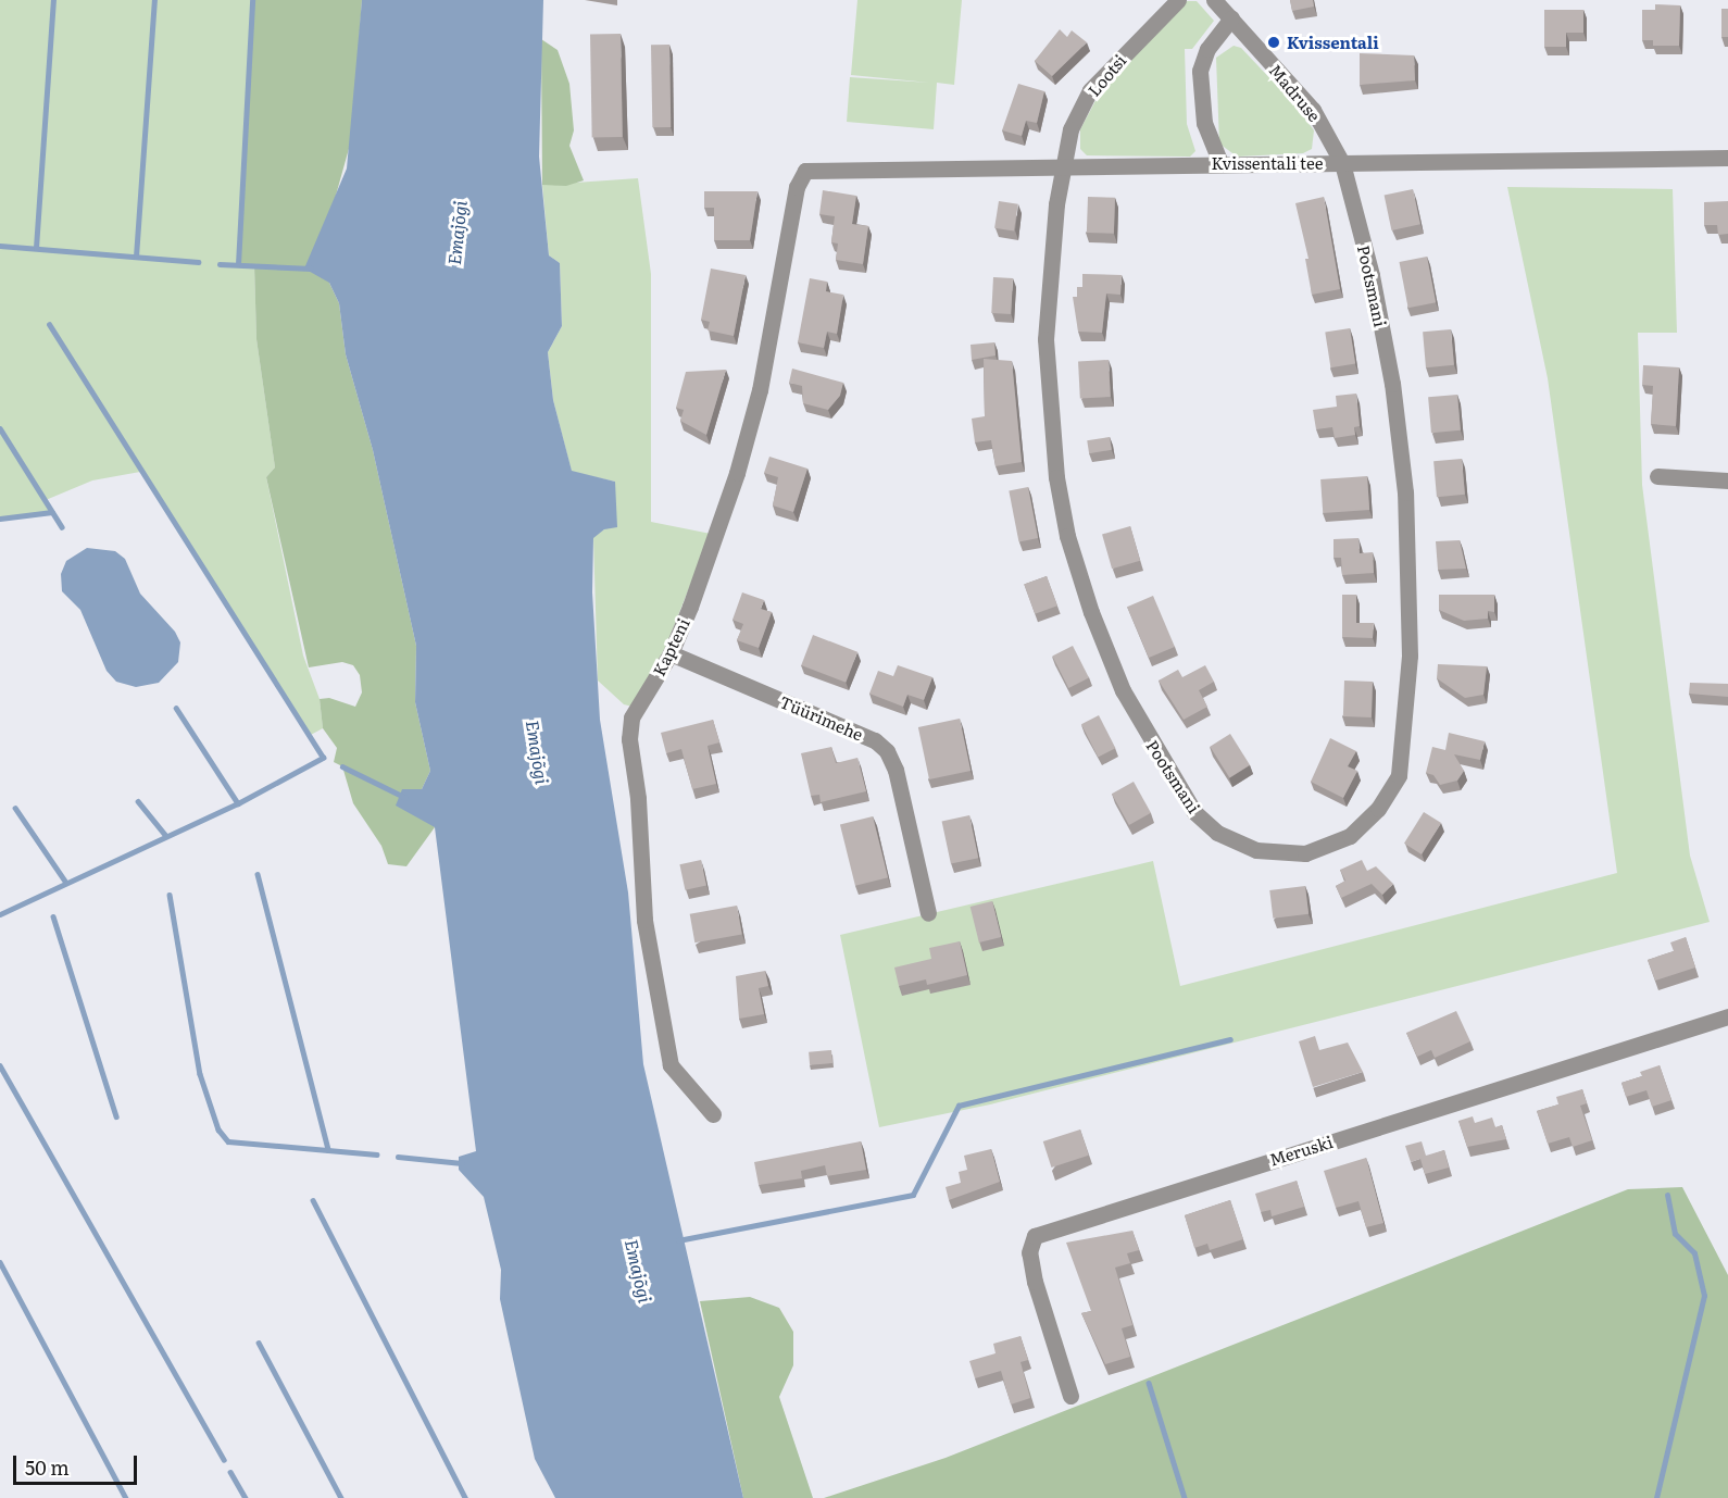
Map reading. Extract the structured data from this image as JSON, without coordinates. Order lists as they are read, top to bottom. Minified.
{"streets":{"street":["Lootsi","Madruse","Kvissentali tee","Pootsmani","Kapteni","Tüürimehe","Meruski"]},"crossings":[["Lootsi","Kvissentali tee"],["Lootsi","Pootsmani"],["Madruse","Kvissentali tee"],["Madruse","Pootsmani"],["Kvissentali tee","Pootsmani"],["Kvissentali tee","Kapteni"],["Kapteni","Tüürimehe"]],"water":["Emajõgi"],"places":["Kvissentali"],"scale_bar":"50 m"}
